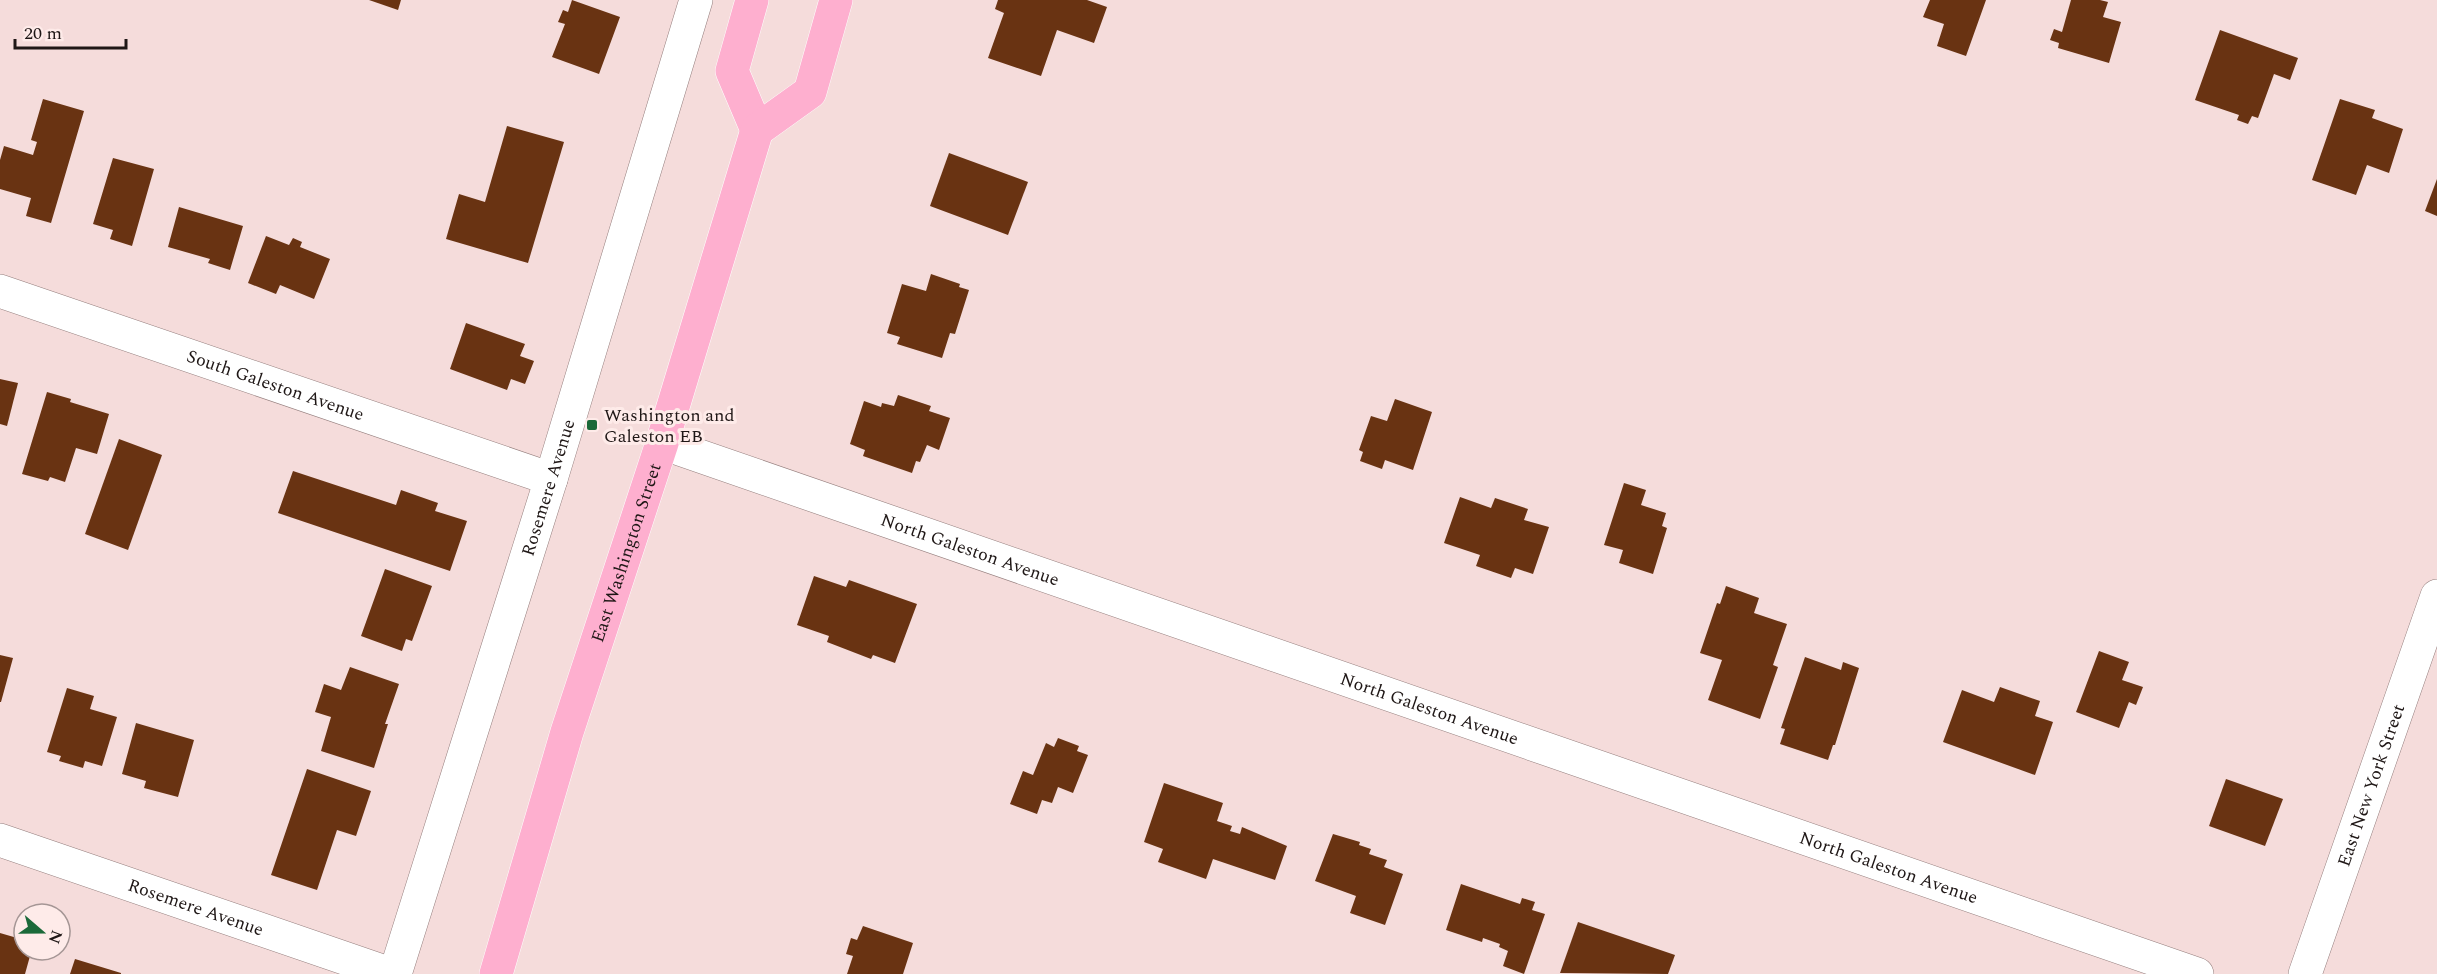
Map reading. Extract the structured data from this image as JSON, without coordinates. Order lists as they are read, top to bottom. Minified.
{"streets":{"main road":["East Washington Street"],"street":["South Galeston Avenue","Rosemere Avenue","North Galeston Avenue","East New York Street"]},"crossings":[["South Galeston Avenue","Rosemere Avenue"],["North Galeston Avenue","East Washington Street"]],"places":{"transit":["Washington and Galeston EB"]},"scale_bar":"20 m","north":"right"}
